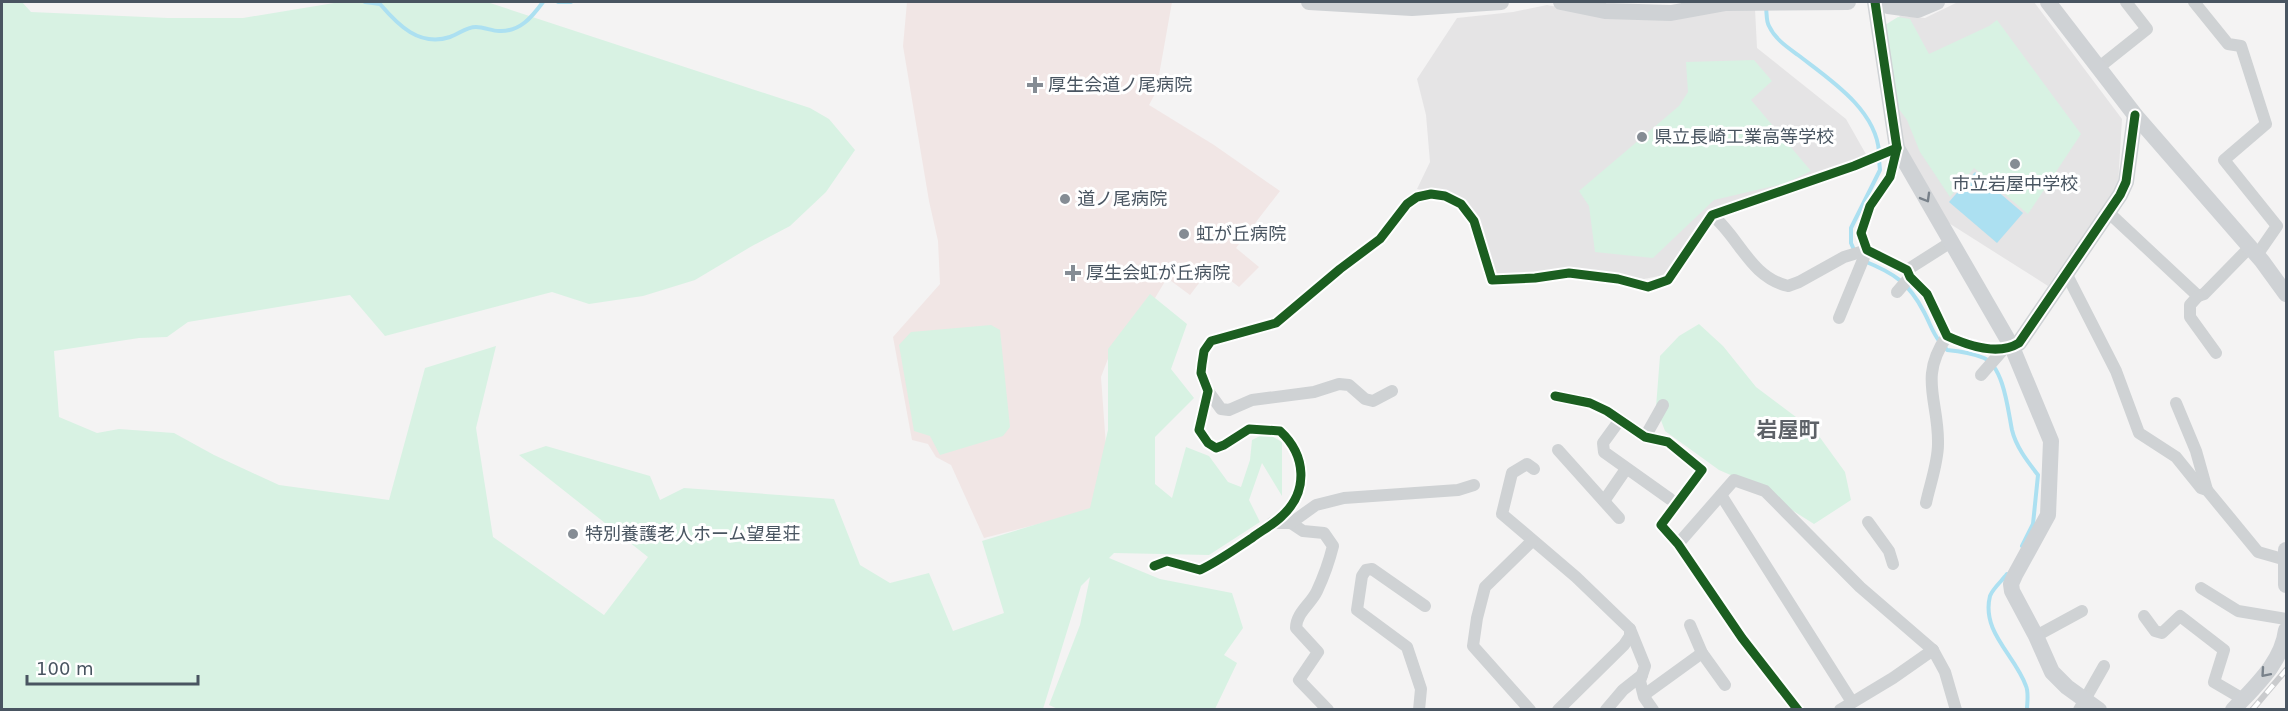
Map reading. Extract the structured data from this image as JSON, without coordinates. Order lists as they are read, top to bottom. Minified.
{"districts":["岩屋町"],"places":{"health":["厚生会道ノ尾病院","厚生会虹が丘病院"],"other":["県立長崎工業高等学校","市立岩屋中学校","道ノ尾病院","虹が丘病院","特別養護老人ホーム望星荘"]},"scale_bar":"100 m"}
